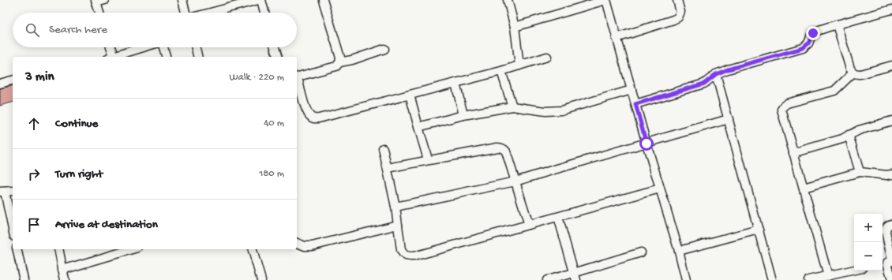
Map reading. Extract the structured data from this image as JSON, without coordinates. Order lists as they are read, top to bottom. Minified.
{"page":{"search":"Search here","heading":["3 min","Walk · 220 m"],"list":[["Continue","40 m"],["Turn right","180 m"],"Arrive at destination"],"map_buttons":["+","−"]}}
